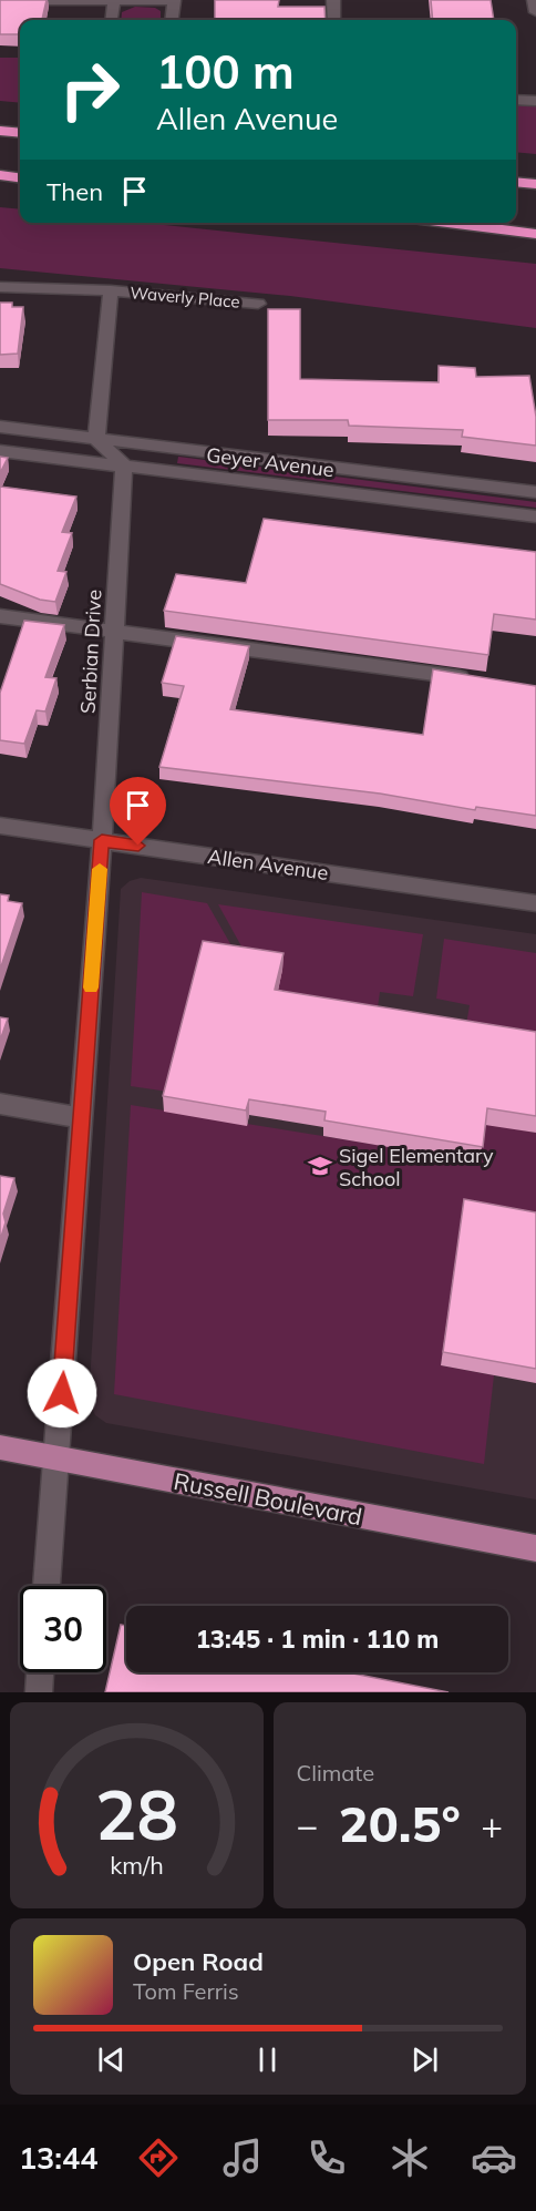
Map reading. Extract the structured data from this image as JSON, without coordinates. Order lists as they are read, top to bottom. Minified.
{"streets":{"main road":["Russell Boulevard"],"street":["Waverly Place","Geyer Avenue","Serbian Drive","Allen Avenue"]},"crossings":[["Waverly Place","Geyer Avenue"],["Geyer Avenue","Serbian Drive"],["Serbian Drive","Allen Avenue"],["Serbian Drive","Russell Boulevard"]],"places":{"school or university":["Sigel Elementary School"]},"page":{"turn":["100 m","Allen Avenue"],"then":"Then","limit":"30","trip":"13:45 · 1 min · 110 m","tile":"Climate","heat":["−","20.5°","+"],"song":["Open Road","Tom Ferris"],"tabs":"13:44","gauge":["28","km/h"]}}
